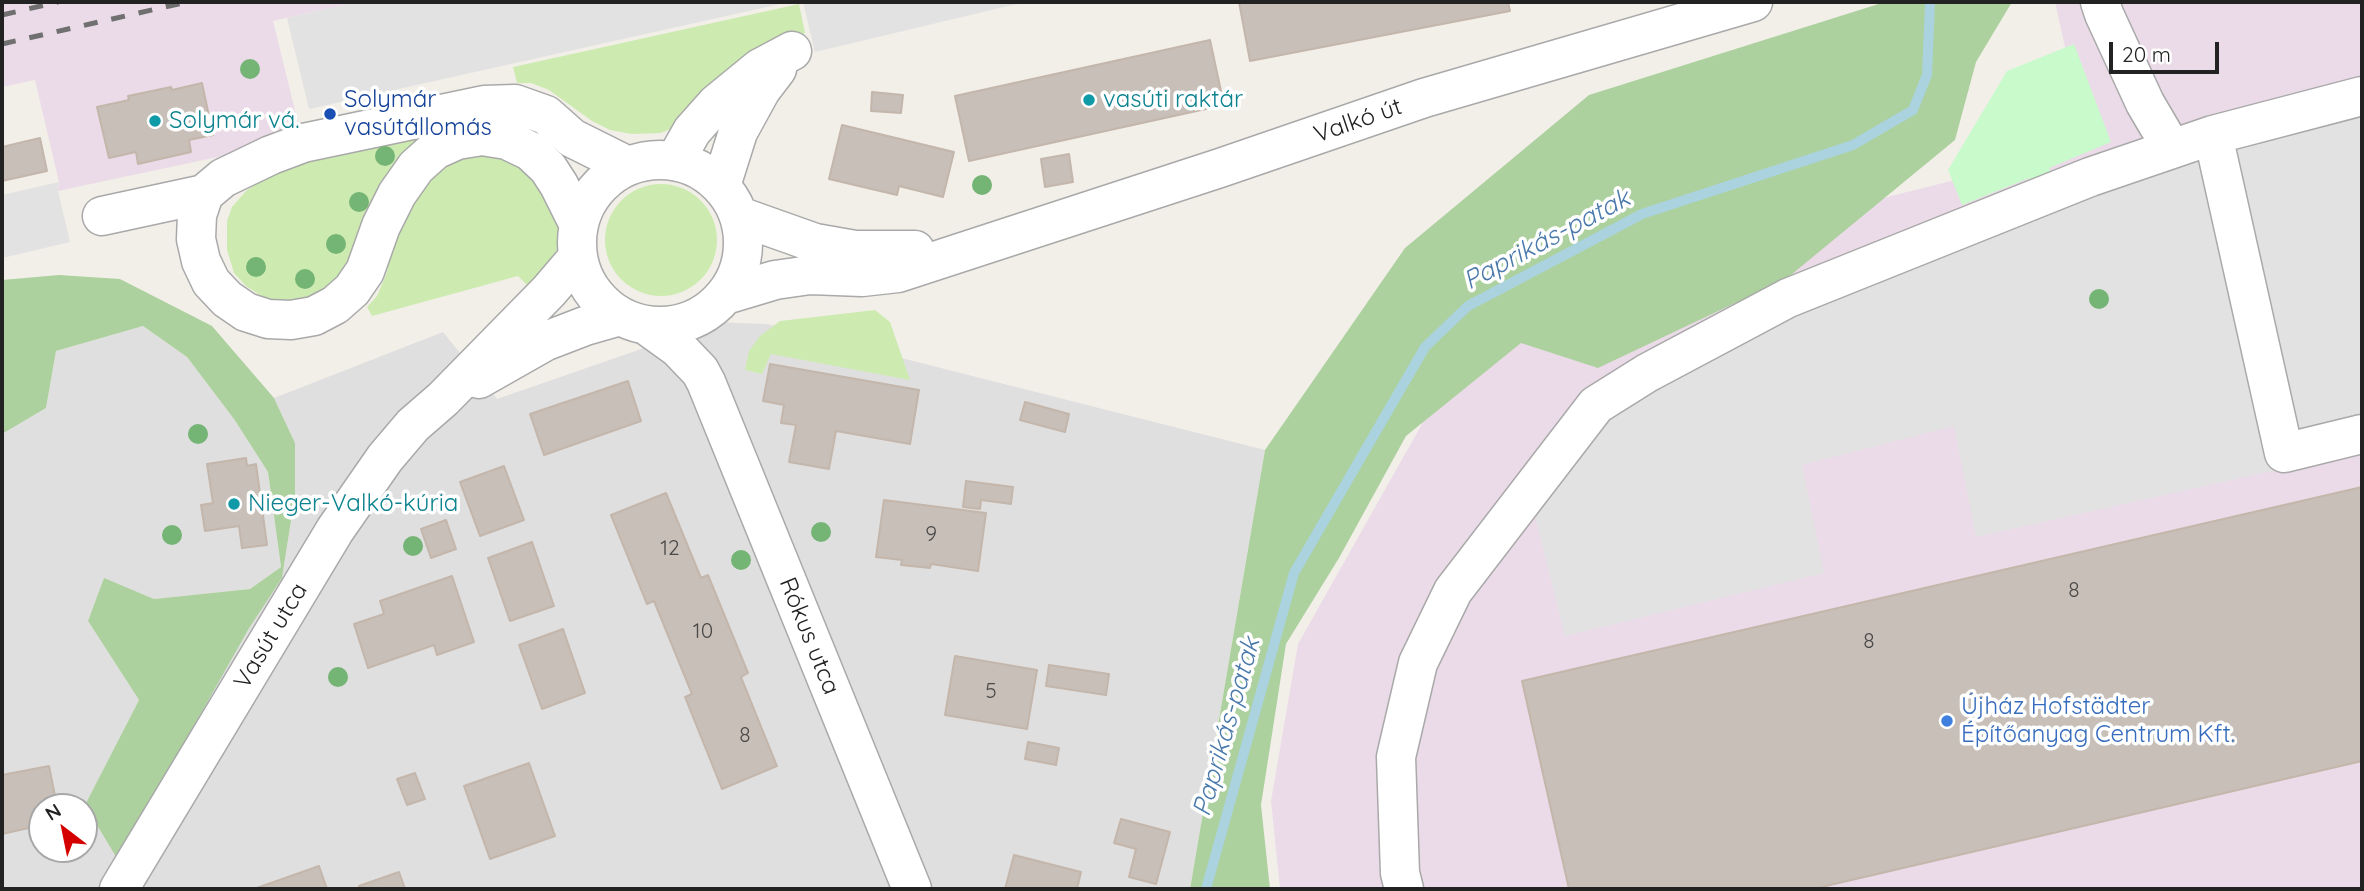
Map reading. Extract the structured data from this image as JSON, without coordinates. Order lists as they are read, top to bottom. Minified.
{"streets":{"street":["Valkó út","Vasút utca","Rókus utca"]},"crossings":[["Valkó út","Vasút utca"],["Valkó út","Rókus utca"],["Vasút utca","Rókus utca"]],"water":["Paprikás-patak"],"places":["vasúti raktár","Solymár vasútállomás","Solymár vá.","Nieger-Valkó-kúria","Újház Hofstädter Építőanyag Centrum Kft."],"house_numbers":["9","12","8","10","8","5","8"],"scale_bar":"20 m","north":"top left"}
